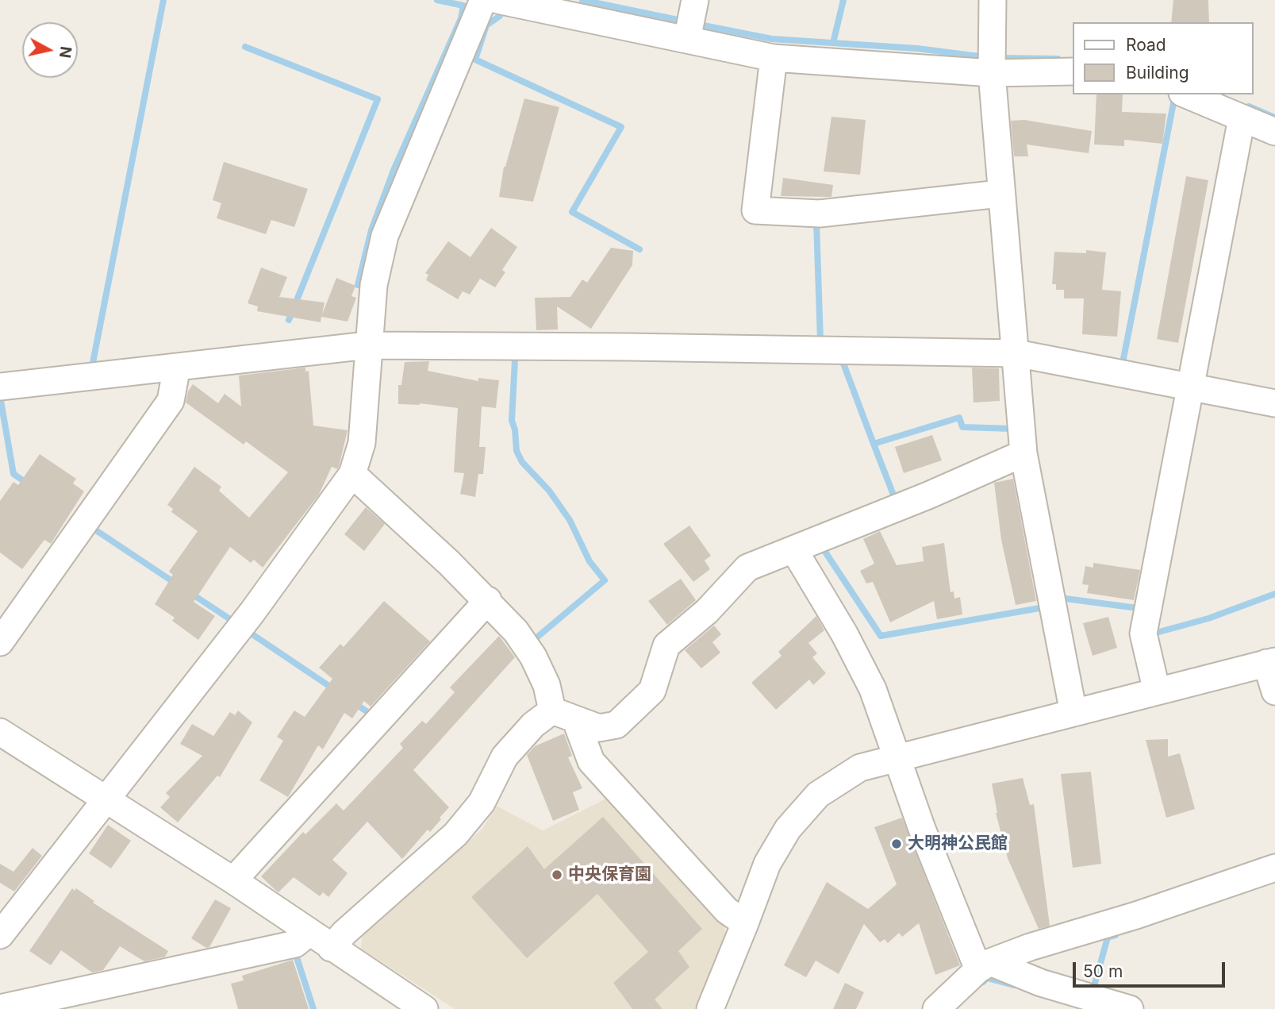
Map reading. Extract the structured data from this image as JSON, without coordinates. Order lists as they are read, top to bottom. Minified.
{"places":["大明神公民館","中央保育園"],"legend":["Road","Building"],"scale_bar":"50 m","north":"right"}
